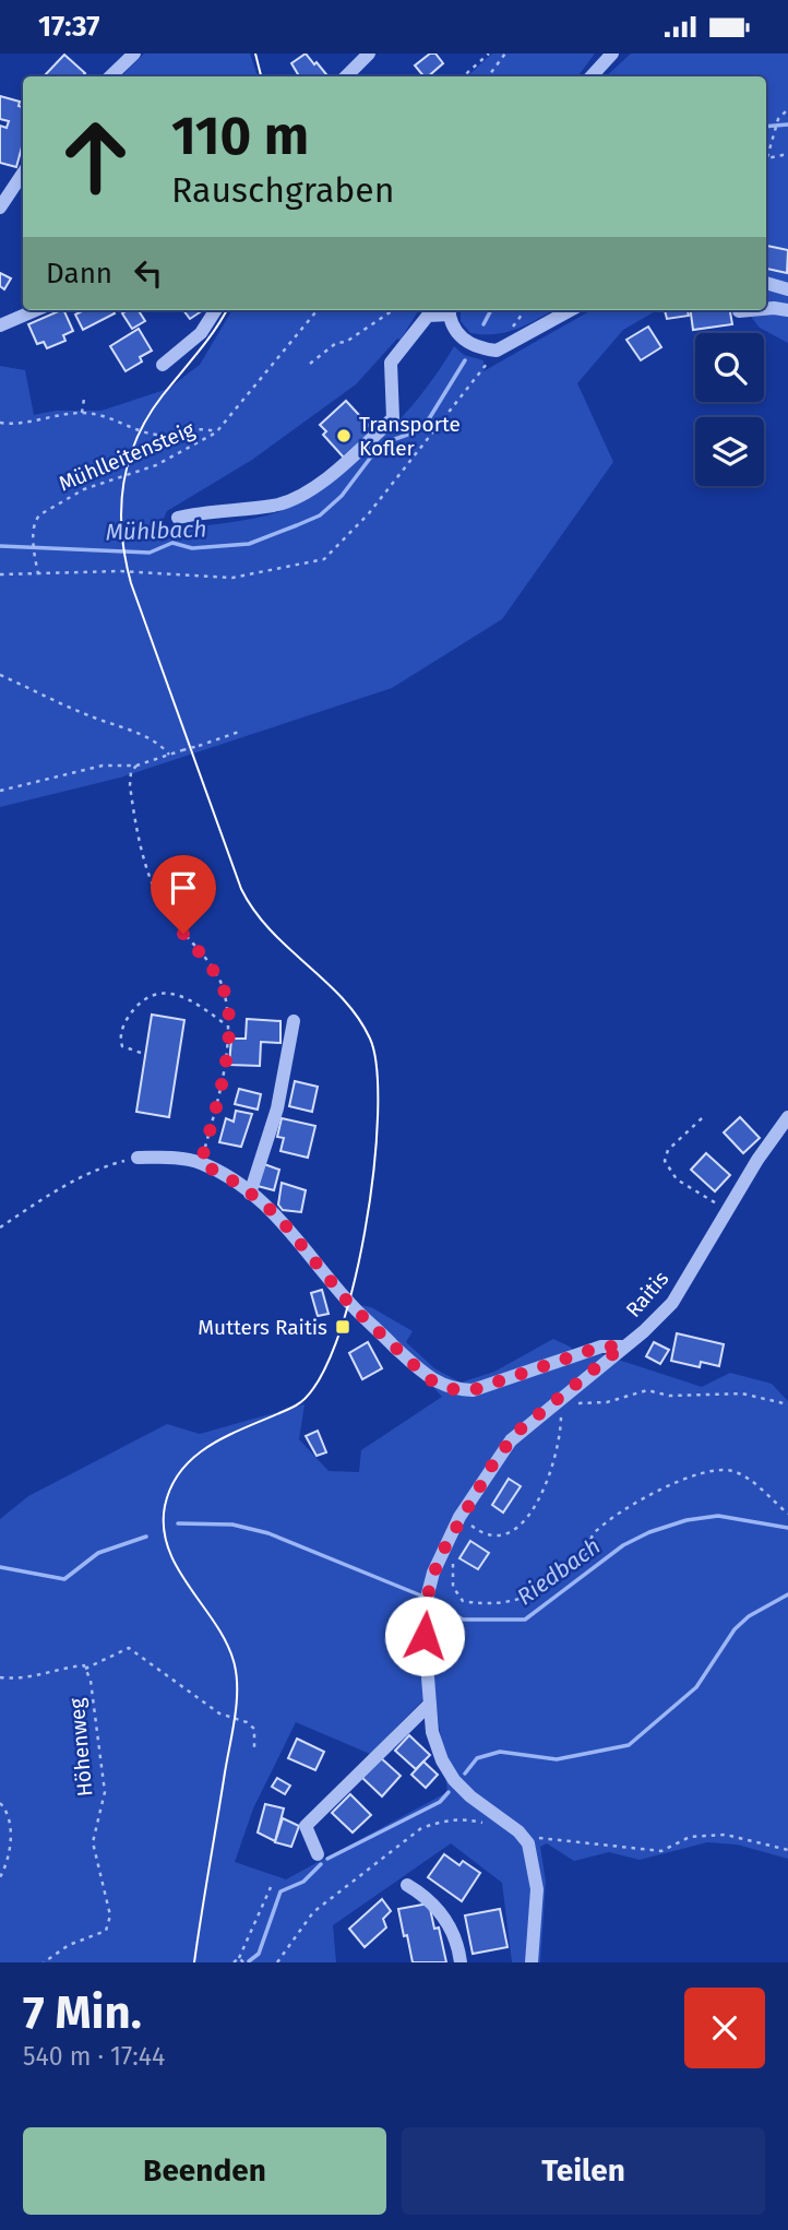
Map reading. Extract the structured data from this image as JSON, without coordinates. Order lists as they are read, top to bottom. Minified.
{"streets":{"street":["Raitis"],"path":["Mühlleitensteig","Höhenweg"]},"water":["Mühlbach","Riedbach"],"places":{"other":["Transporte Kofler"],"transit":["Mutters Raitis"]},"page":{"status":"17:37","turn":["110 m","Rauschgraben"],"then":"Dann","heading":["7 Min.","540 m · 17:44"],"buttons":["Beenden","Teilen"]}}
